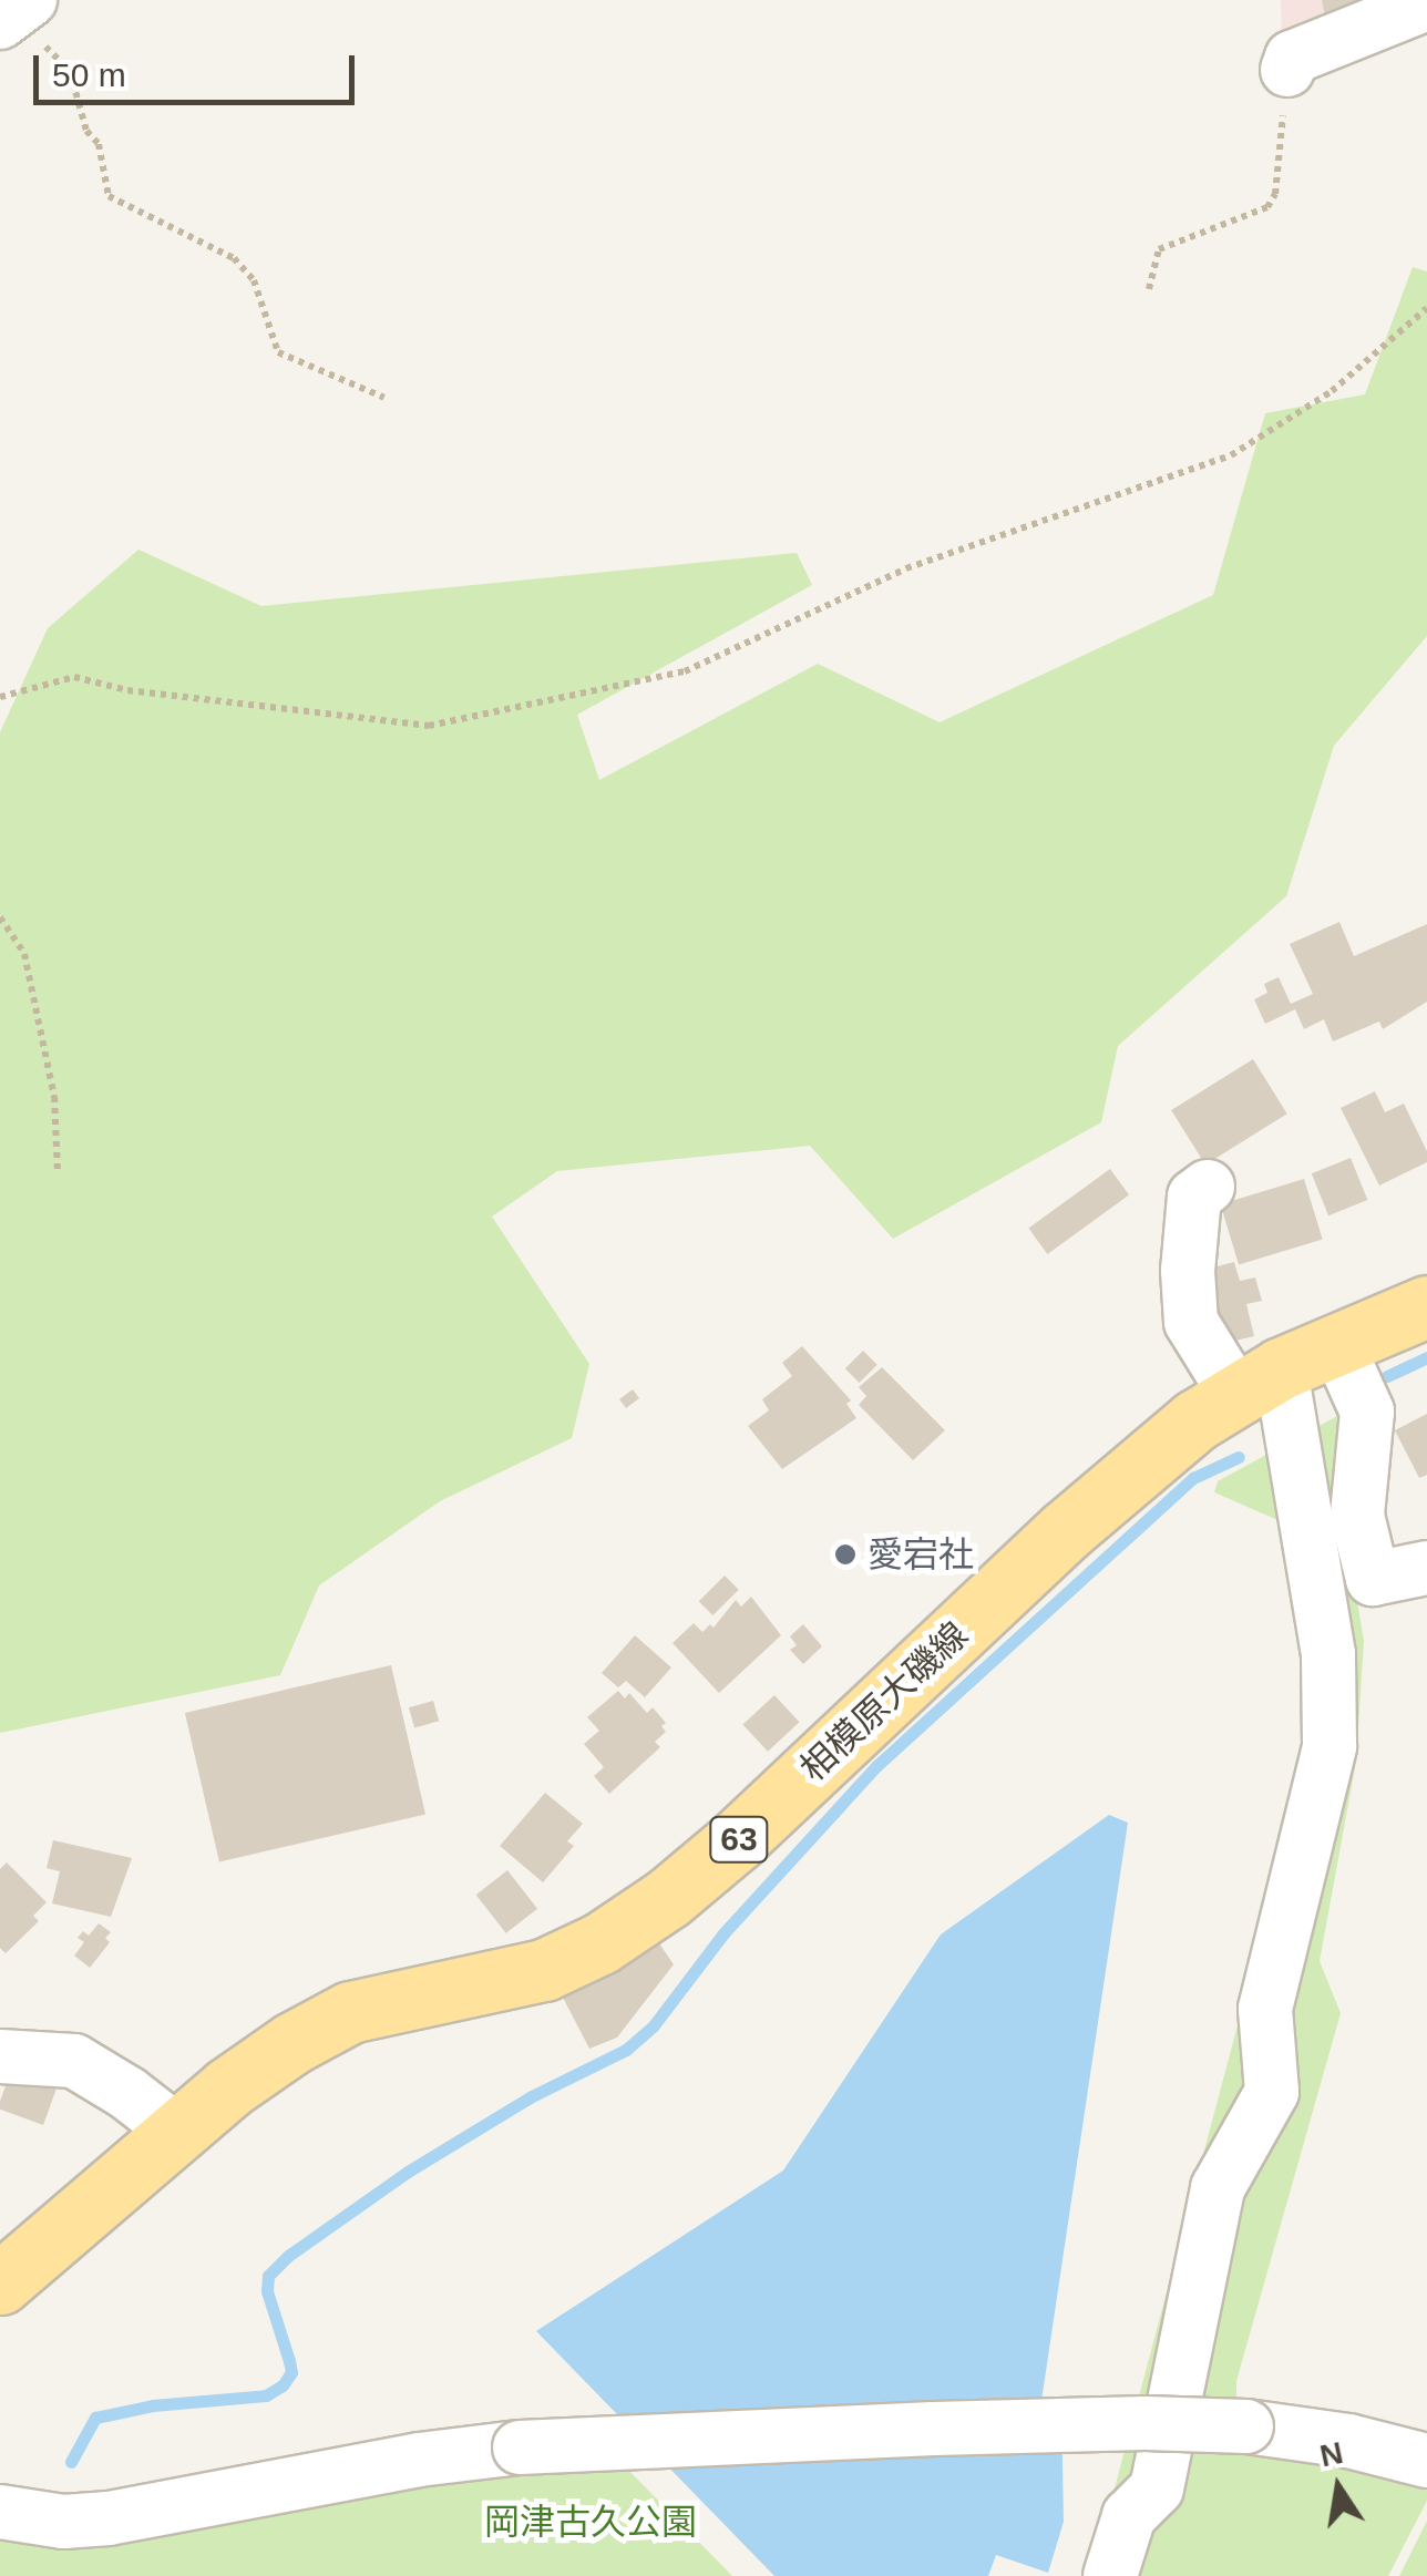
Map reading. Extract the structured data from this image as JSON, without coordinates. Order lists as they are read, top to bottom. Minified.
{"streets":{"main road":["相模原大磯線","63"]},"parks":["岡津古久公園"],"places":["愛宕社"],"scale_bar":"50 m","north":"top"}
